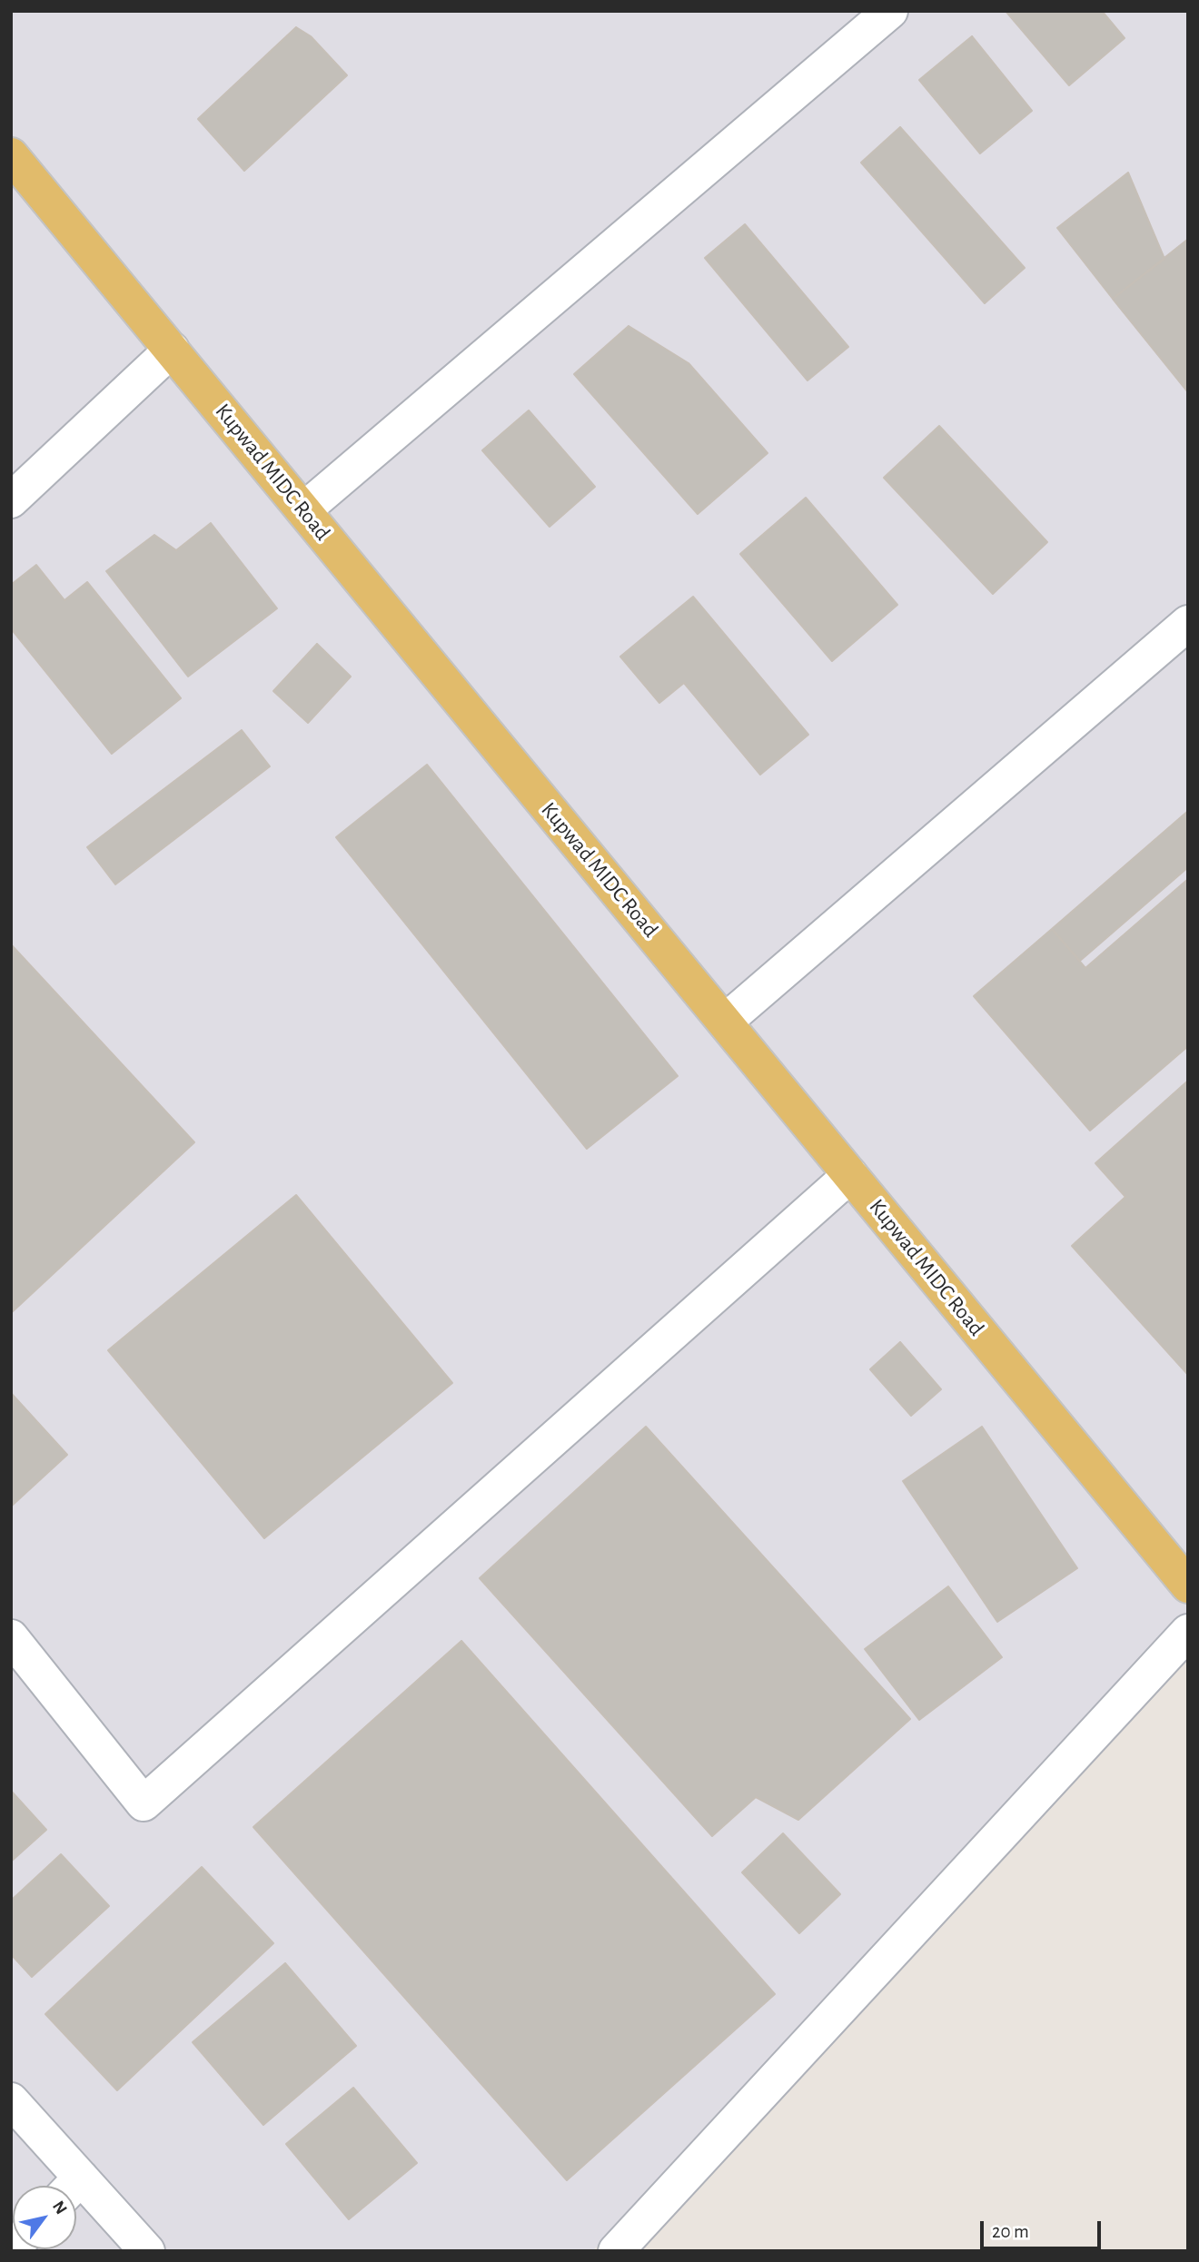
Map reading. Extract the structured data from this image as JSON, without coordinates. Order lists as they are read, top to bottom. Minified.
{"streets":{"main road":["Kupwad MIDC Road"]},"scale_bar":"20 m","north":"top right"}
